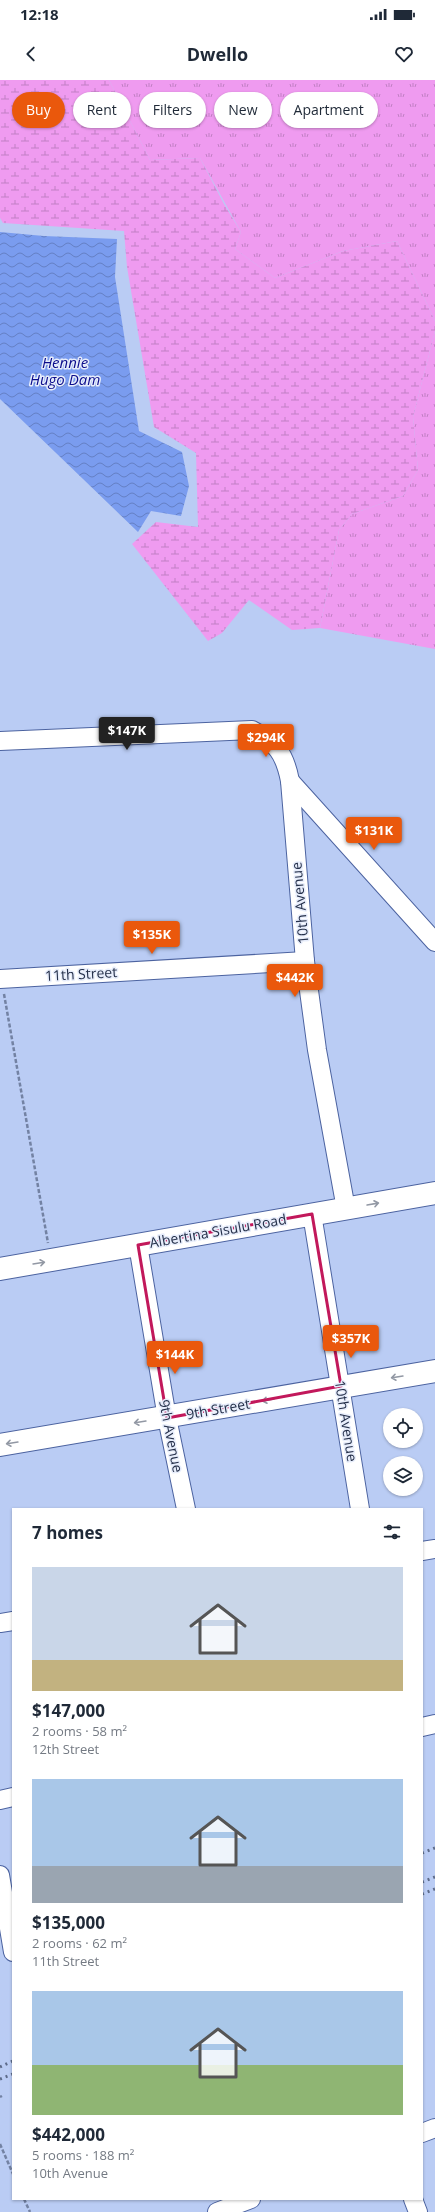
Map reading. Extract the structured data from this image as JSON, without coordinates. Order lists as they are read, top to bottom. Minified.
{"streets":{"main road":["Albertina Sisulu Road","9th Street"],"street":["10th Avenue","11th Street","9th Avenue"]},"crossings":[["10th Avenue","11th Street"],["10th Avenue","Albertina Sisulu Road"],["10th Avenue","9th Street"],["Albertina Sisulu Road","9th Avenue"],["9th Street","9th Avenue"]],"one_way":["9th Street"],"water":["Hennie Hugo Dam"],"page":{"status":"12:18","header":"Dwello","chip":["Buy","Rent","Filters","New","Apartment"],"price":["$147K","$294K","$131K","$135K","$442K","$357K","$144K"],"heading":"7 homes","list":[{"name":"$147,000","note":"2 rooms · 58 m² · 12th Street"},{"name":"$135,000","note":"2 rooms · 62 m² · 11th Street"},{"name":"$442,000","note":"5 rooms · 188 m² · 10th Avenue"}]}}
